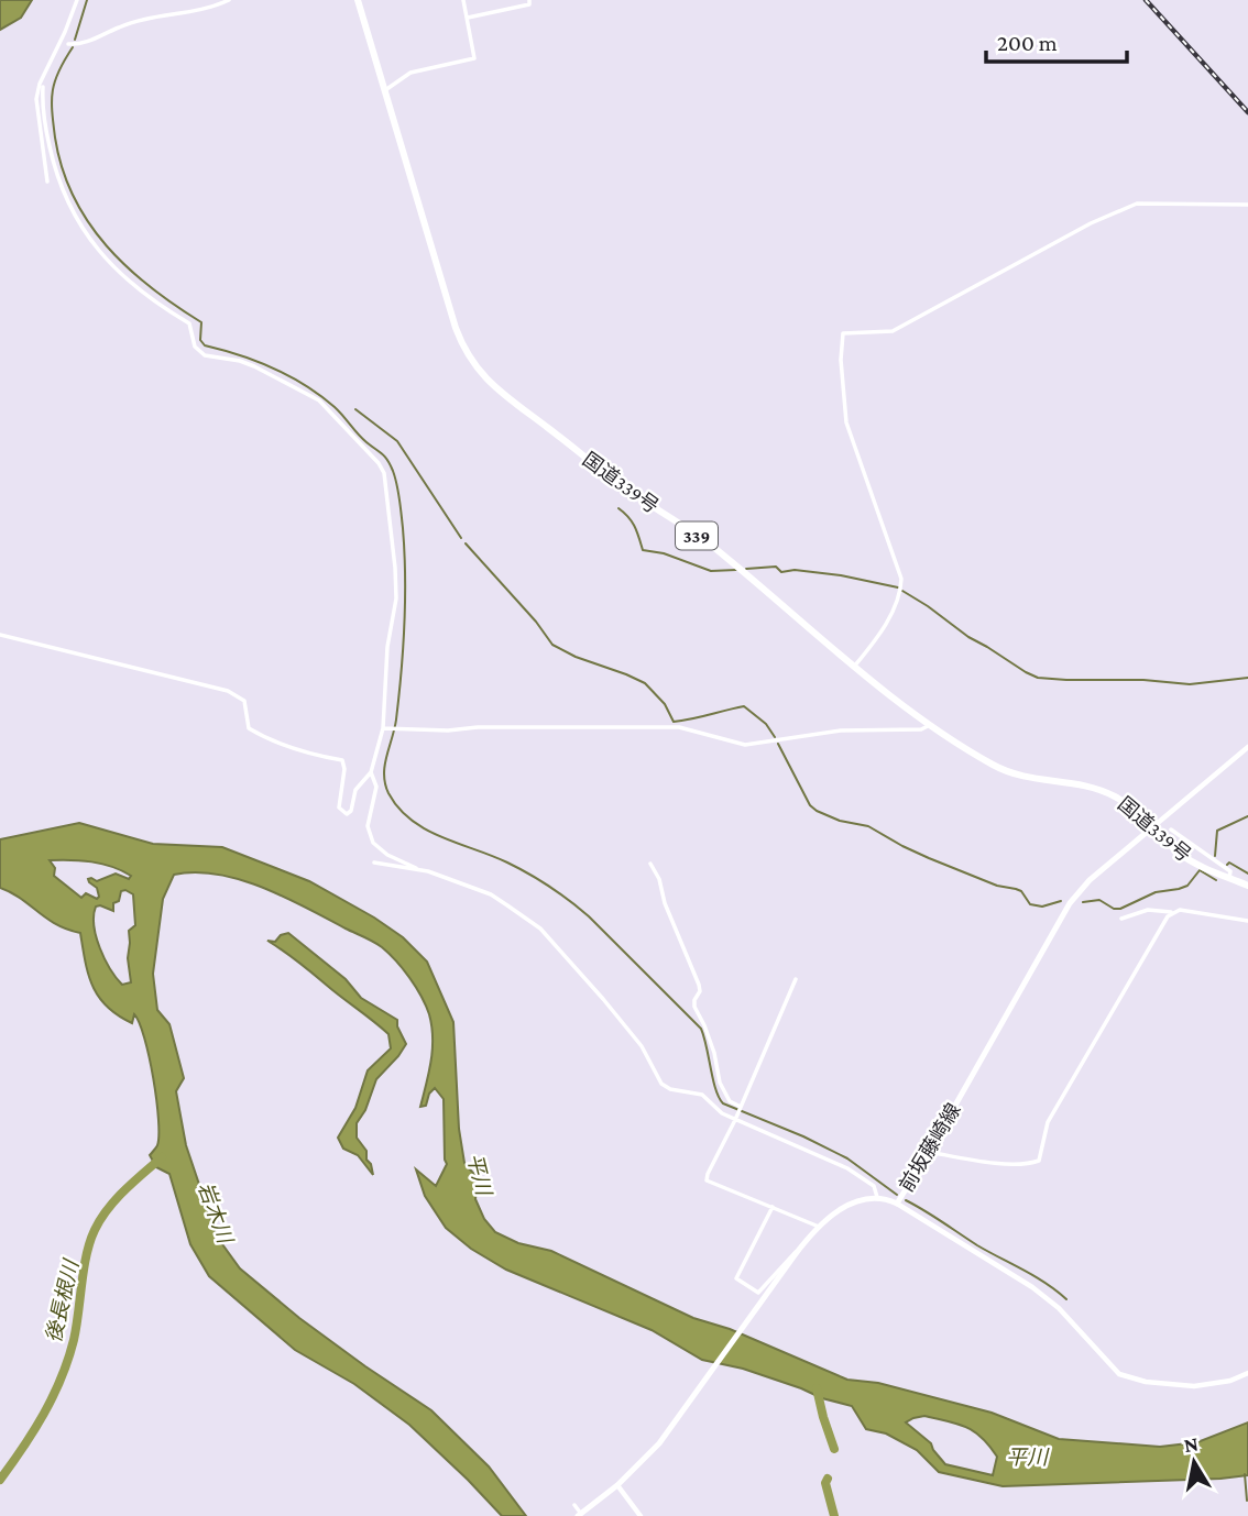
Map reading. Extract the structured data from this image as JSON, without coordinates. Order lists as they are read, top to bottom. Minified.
{"streets":{"highway":["国道339号","339"],"main road":["前坂藤崎線"]},"crossings":[["国道339号","前坂藤崎線"]],"water":["平川","岩木川","後長根川"],"scale_bar":"200 m","north":"top"}
